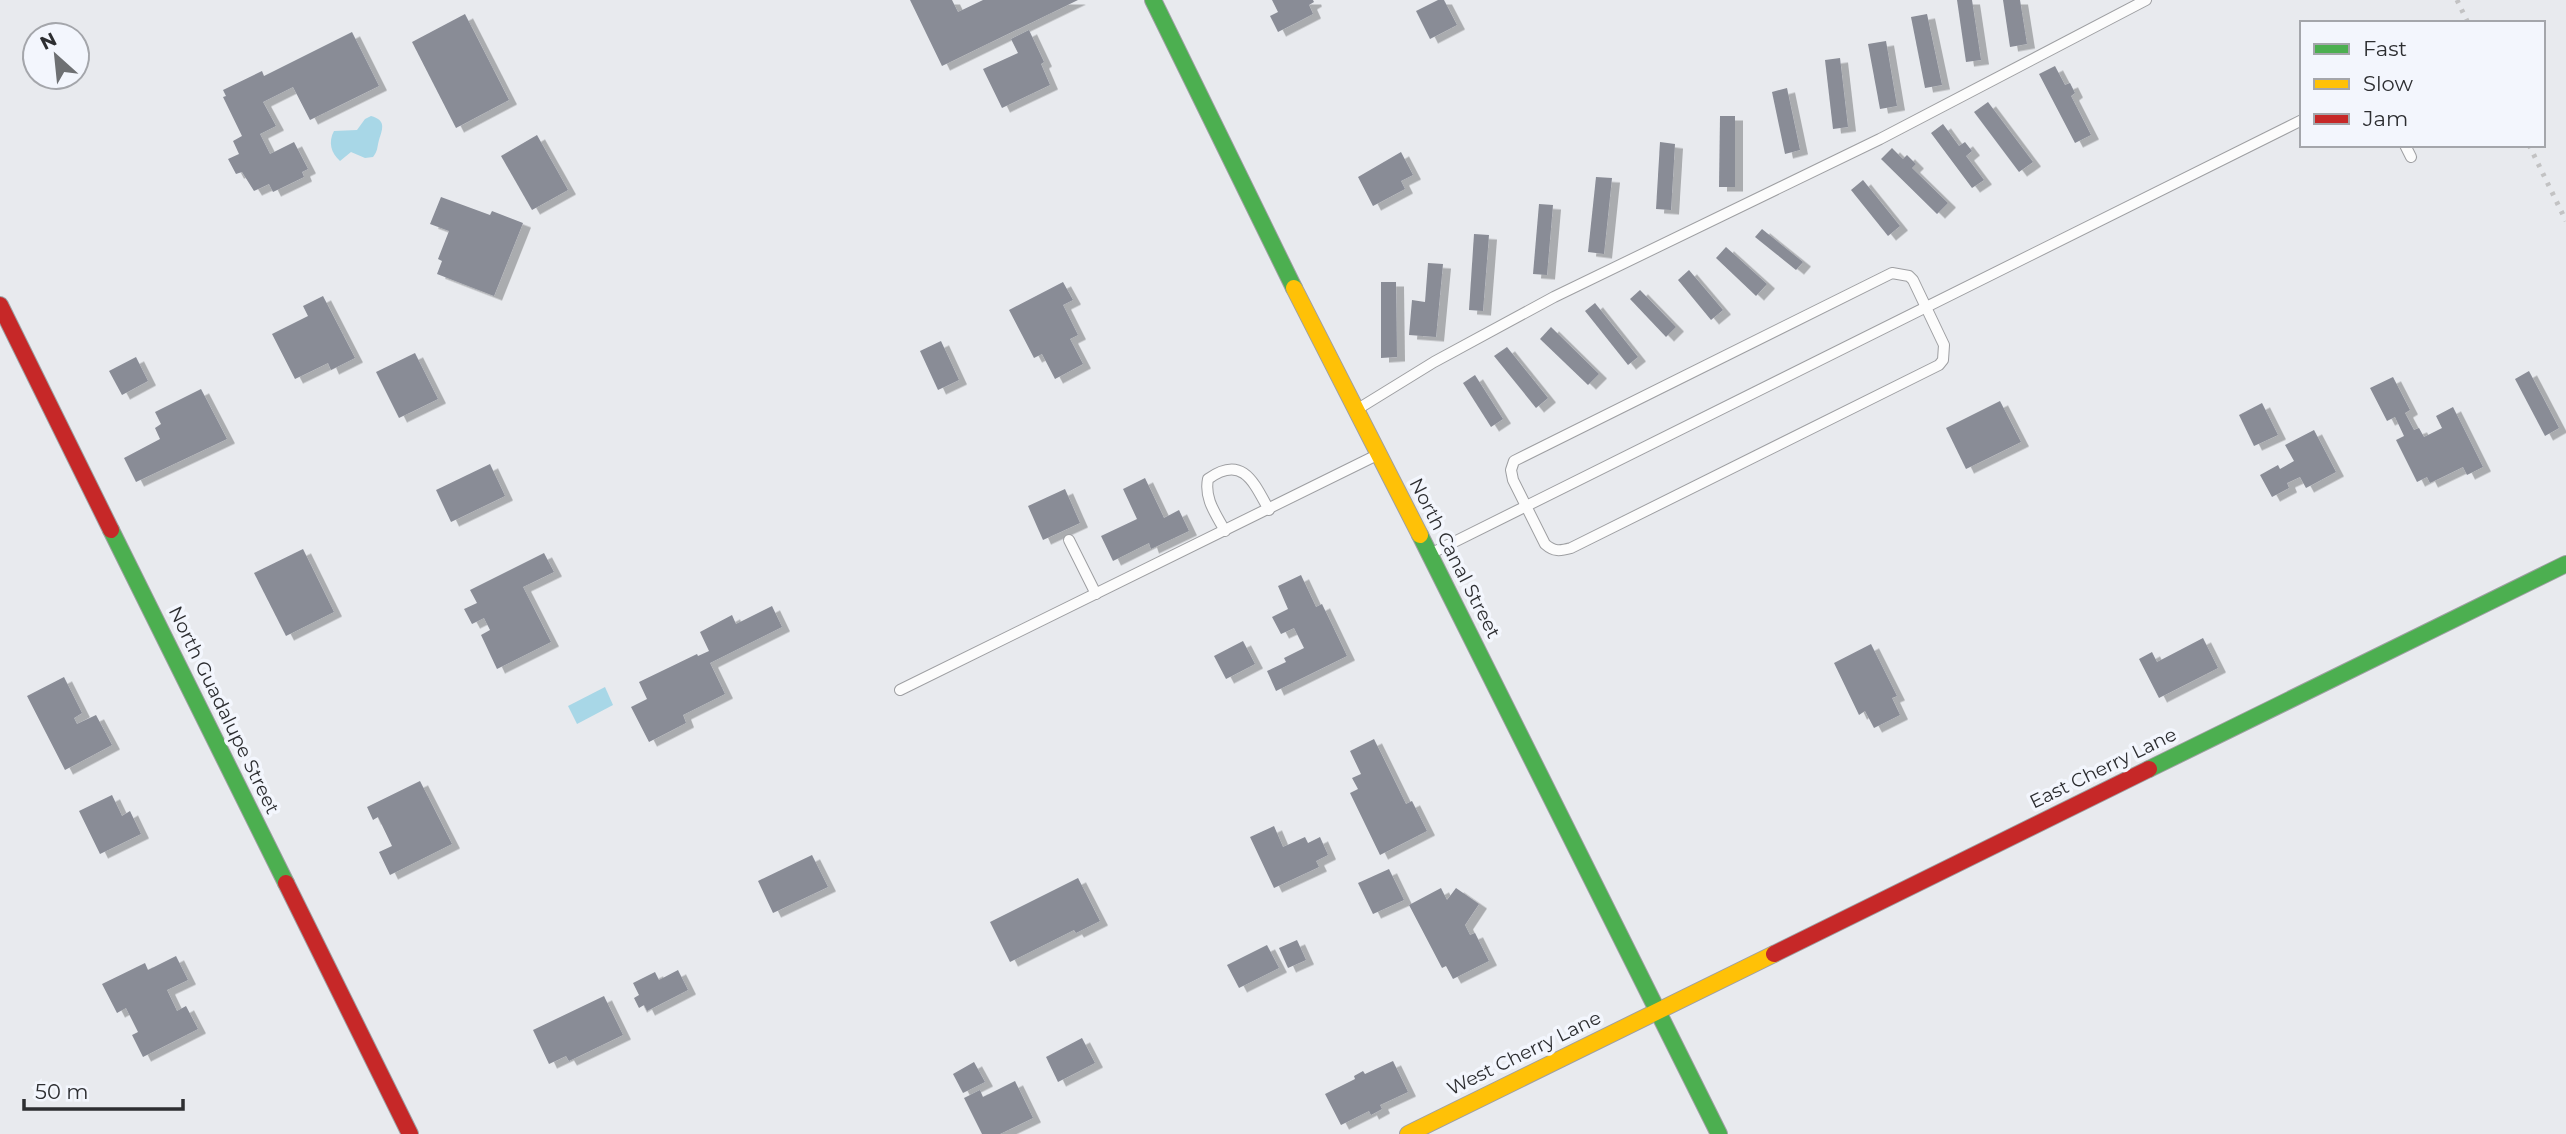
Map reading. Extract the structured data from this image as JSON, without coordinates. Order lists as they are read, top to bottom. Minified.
{"streets":{"street":["North Canal Street","North Guadalupe Street","East Cherry Lane","West Cherry Lane"]},"crossings":[["North Canal Street","East Cherry Lane"],["North Canal Street","West Cherry Lane"],["East Cherry Lane","West Cherry Lane"]],"legend":["Fast","Slow","Jam"],"scale_bar":"50 m","north":"top left"}
